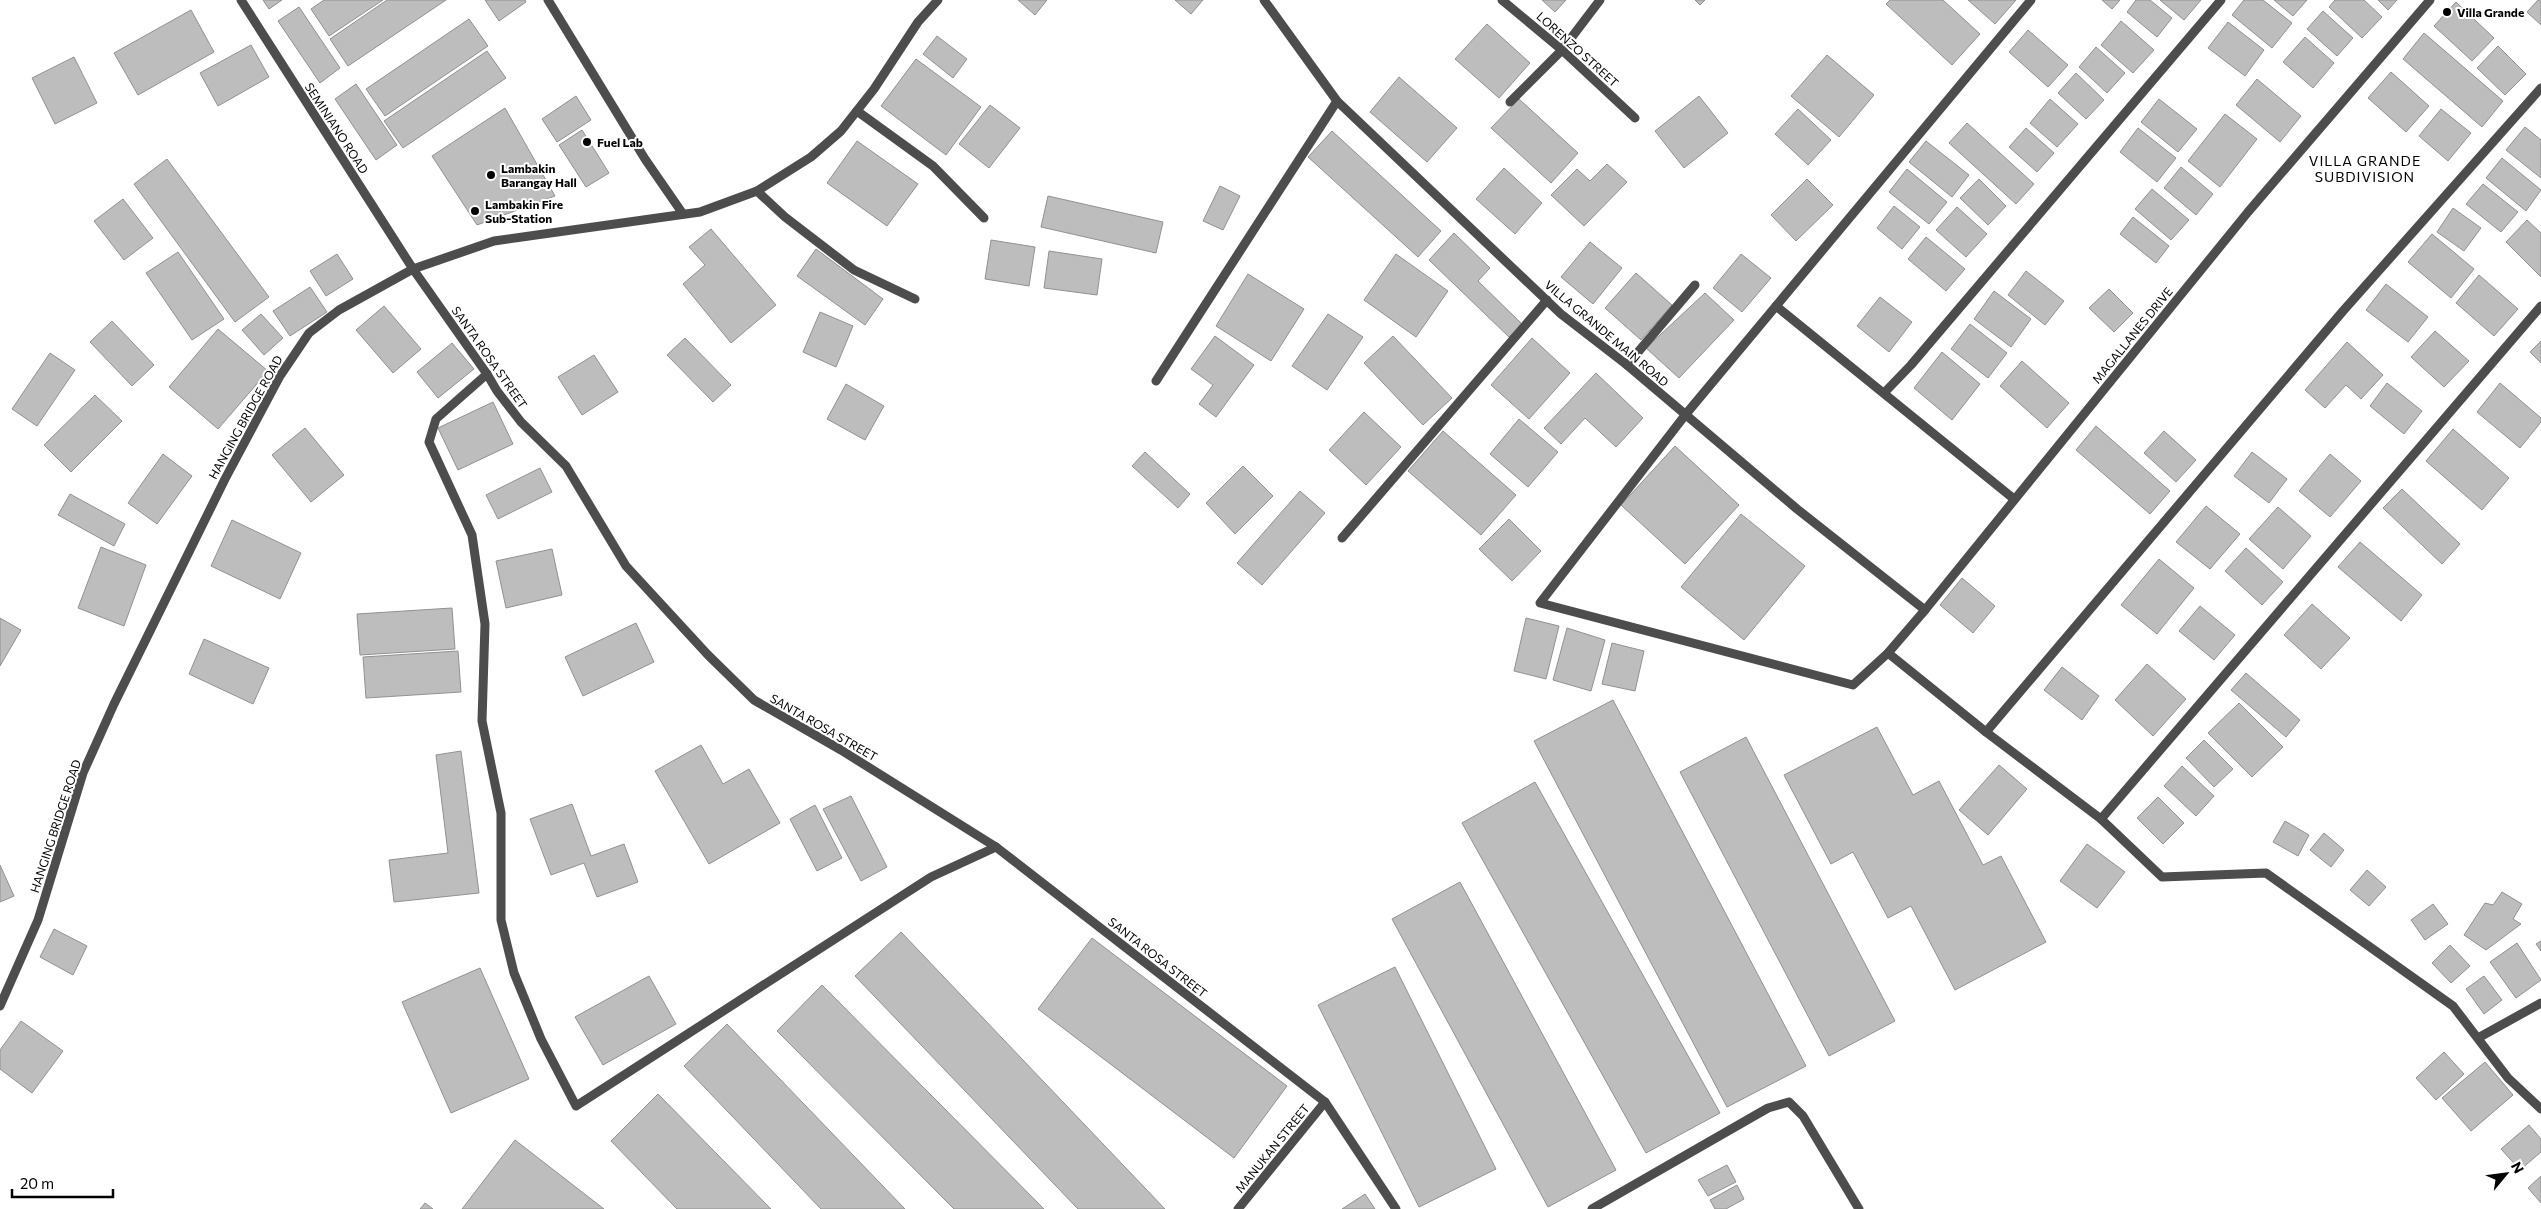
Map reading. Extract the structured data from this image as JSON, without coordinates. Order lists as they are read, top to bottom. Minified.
{"streets":{"street":["LORENZO STREET","SEMINIANO ROAD","VILLA GRANDE MAIN ROAD","MAGALLANES DRIVE","SANTA ROSA STREET","HANGING BRIDGE ROAD","MANUKAN STREET"]},"crossings":[["SEMINIANO ROAD","SANTA ROSA STREET"],["SEMINIANO ROAD","HANGING BRIDGE ROAD"],["VILLA GRANDE MAIN ROAD","MAGALLANES DRIVE"],["SANTA ROSA STREET","HANGING BRIDGE ROAD"],["SANTA ROSA STREET","MANUKAN STREET"]],"districts":["VILLA GRANDE SUBDIVISION"],"places":["Villa Grande","Fuel Lab","Lambakin Barangay Hall","Lambakin Fire Sub-Station"],"scale_bar":"20 m","north":"top right"}
